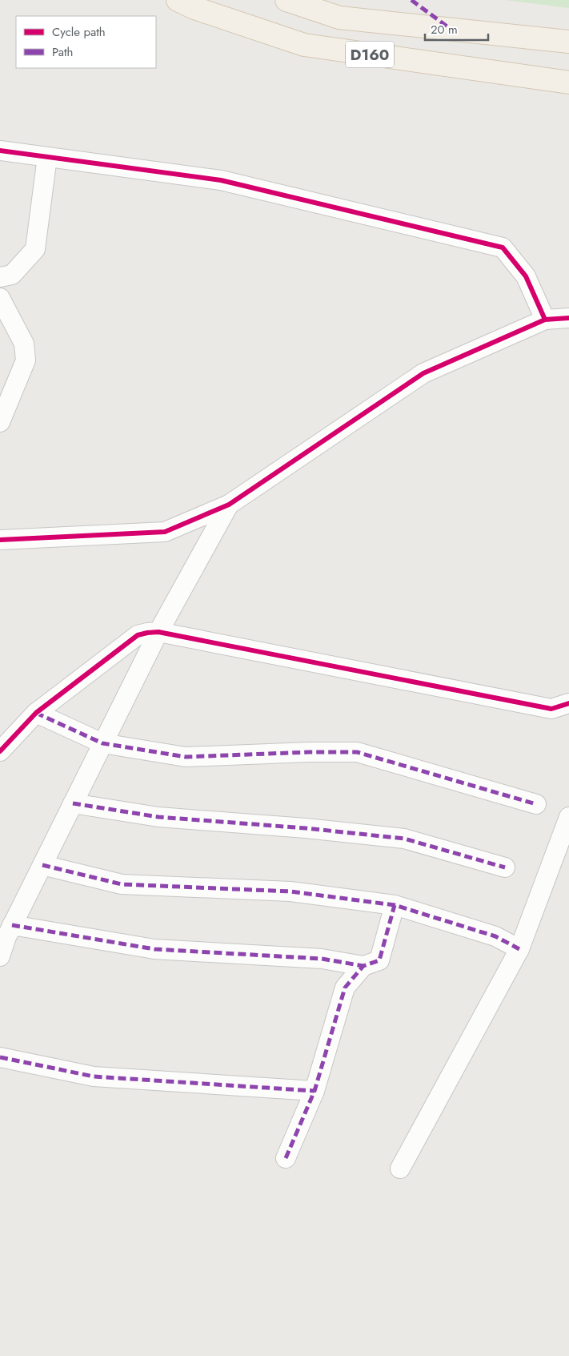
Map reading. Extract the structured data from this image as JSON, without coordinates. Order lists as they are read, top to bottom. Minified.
{"streets":{"main road":["D160"]},"legend":["Cycle path","Path"],"scale_bar":"20 m"}
